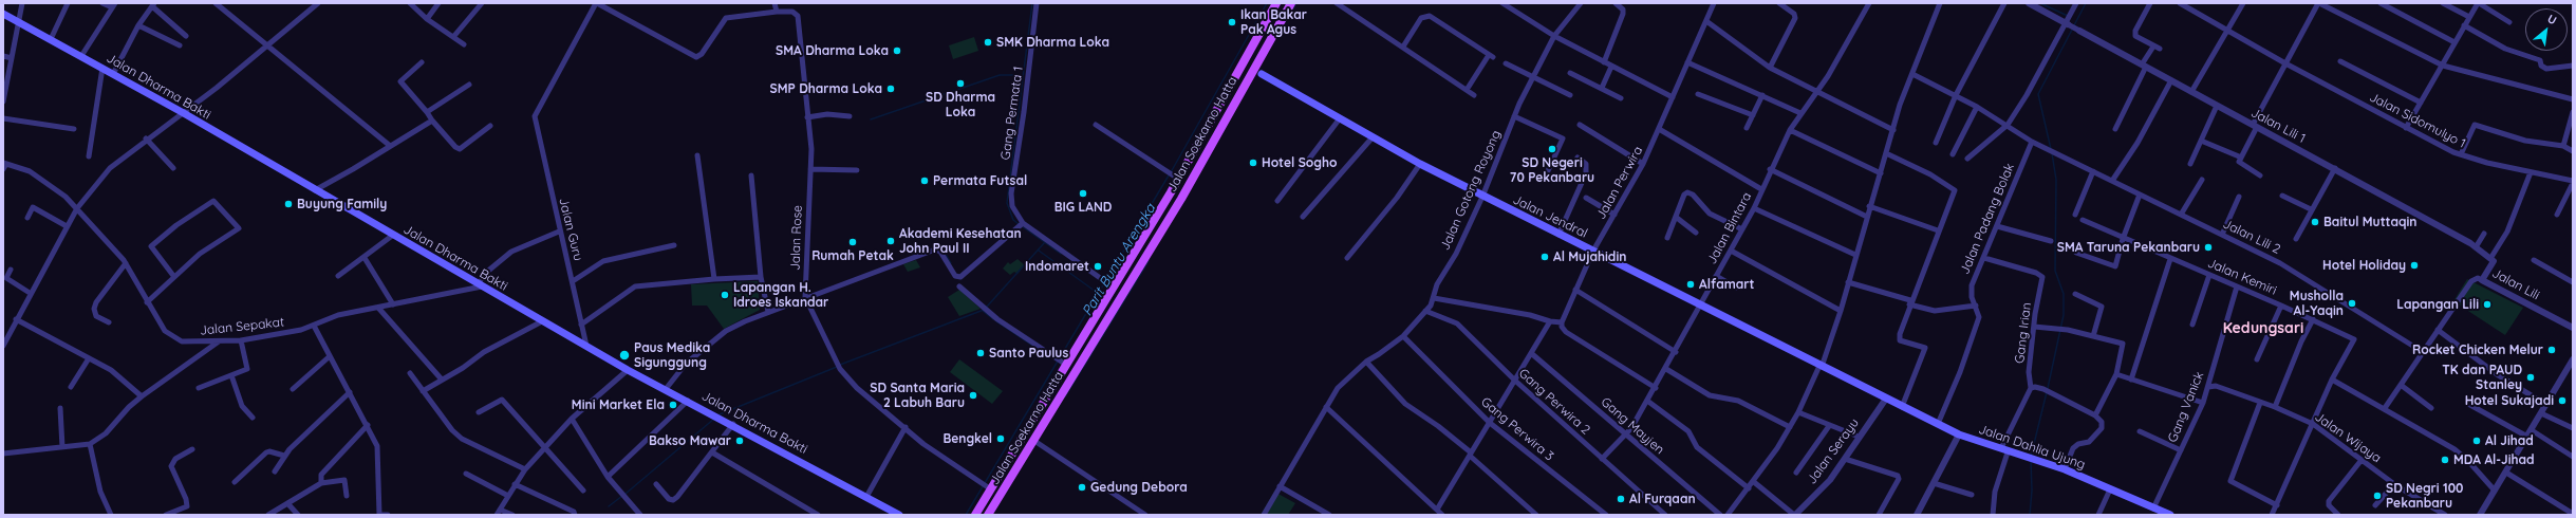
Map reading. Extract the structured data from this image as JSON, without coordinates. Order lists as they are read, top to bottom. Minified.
{"streets":{"main road":["Jalan Dharma Bakti","Jalan Soekarno Hatta","Jalan Jendral","Jalan Dahlia Ujung"],"street":["Gang Permata 1","Jalan Sidomulyo 1","Jalan Lili 1","Jalan Perwira","Jalan Gotong Royong","Jalan Padang Bolak","Jalan Bintara","Jalan Guru","Jalan Lili 2","Jalan Rose","Jalan Kemiri","Jalan Lili","Jalan Sepakat","Gang Irian","Gang Perwira 2","Gang Vanick","Gang Mayjen","Gang Perwira 3","Jalan Wijaya","Jalan Serayu"]},"crossings":[["Jalan Dharma Bakti","Jalan Guru"],["Jalan Dharma Bakti","Jalan Sepakat"],["Jalan Soekarno Hatta","Jalan Jendral"],["Jalan Soekarno Hatta","Jalan Rose"],["Jalan Perwira","Jalan Jendral"],["Jalan Gotong Royong","Jalan Jendral"],["Jalan Gotong Royong","Gang Perwira 2"],["Jalan Gotong Royong","Gang Perwira 3"],["Jalan Jendral","Jalan Bintara"],["Jalan Jendral","Jalan Dahlia Ujung"],["Jalan Jendral","Jalan Serayu"],["Jalan Padang Bolak","Jalan Lili 2"],["Jalan Padang Bolak","Gang Irian"],["Jalan Padang Bolak","Jalan Dahlia Ujung"],["Jalan Bintara","Gang Perwira 2"],["Jalan Bintara","Gang Mayjen"],["Jalan Lili 2","Jalan Lili"],["Jalan Kemiri","Gang Vanick"],["Jalan Kemiri","Jalan Wijaya"],["Gang Vanick","Jalan Wijaya"],["Gang Vanick","Jalan Dahlia Ujung"],["Jalan Dahlia Ujung","Jalan Serayu"]],"districts":["Kedungsari"],"water":["Parit Buntu Arengka"],"places":["Ikan Bakar Pak Agus","SMK Dharma Loka","SMA Dharma Loka","SD Dharma Loka","SMP Dharma Loka","SD Negeri 70 Pekanbaru","Hotel Sogho","Permata Futsal","BIG LAND","Buyung Family","Baitul Muttaqin","Akademi Kesehatan John Paul II","Rumah Petak","SMA Taruna Pekanbaru","Al Mujahidin","Hotel Holiday","Indomaret","Alfamart","Lapangan H. Idroes Iskandar","Musholla Al-Yaqin","Lapangan Lili","Rocket Chicken Melur","Santo Paulus","Paus Medika Sigunggung","TK dan PAUD Stanley","SD Santa Maria 2 Labuh Baru","Hotel Sukajadi","Mini Market Ela","Bengkel","Bakso Mawar","Al Jihad","MDA Al-Jihad","Gedung Debora","SD Negri 100 Pekanbaru","Al Furqaan"],"north":"top right"}
